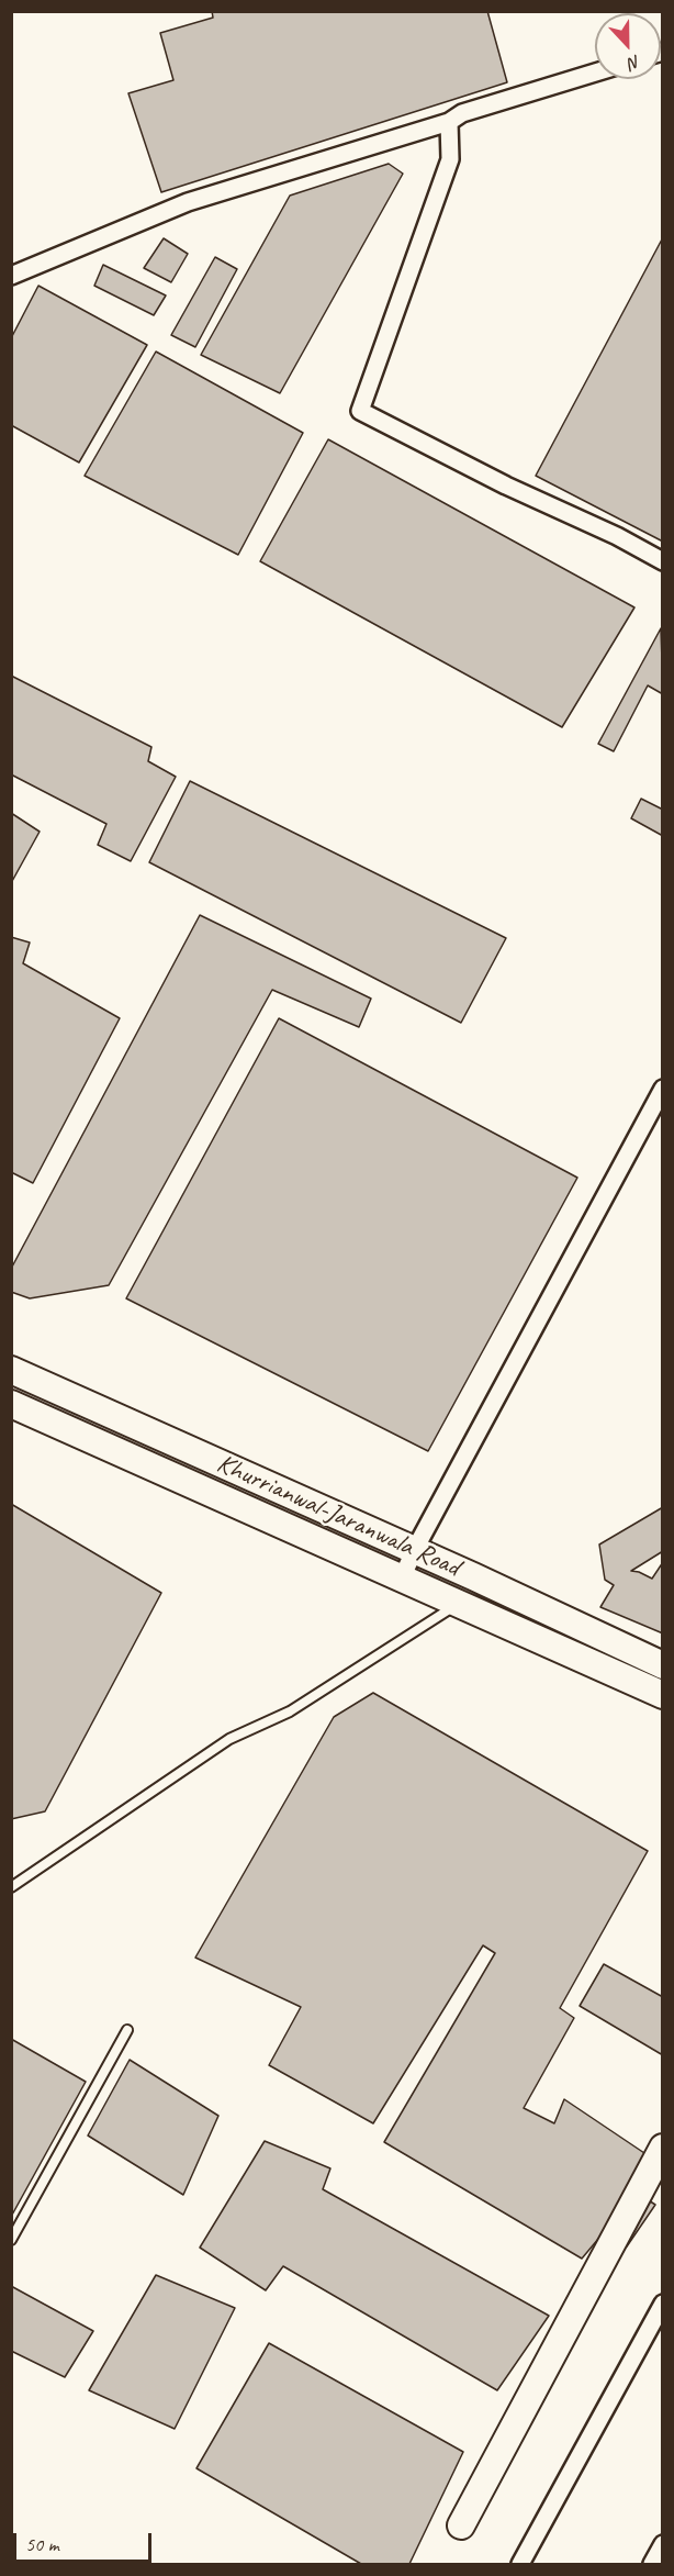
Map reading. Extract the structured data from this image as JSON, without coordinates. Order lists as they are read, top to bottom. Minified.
{"streets":{"main road":["Khurrianwal-Jaranwala Road"]},"scale_bar":"50 m","north":"bottom"}
